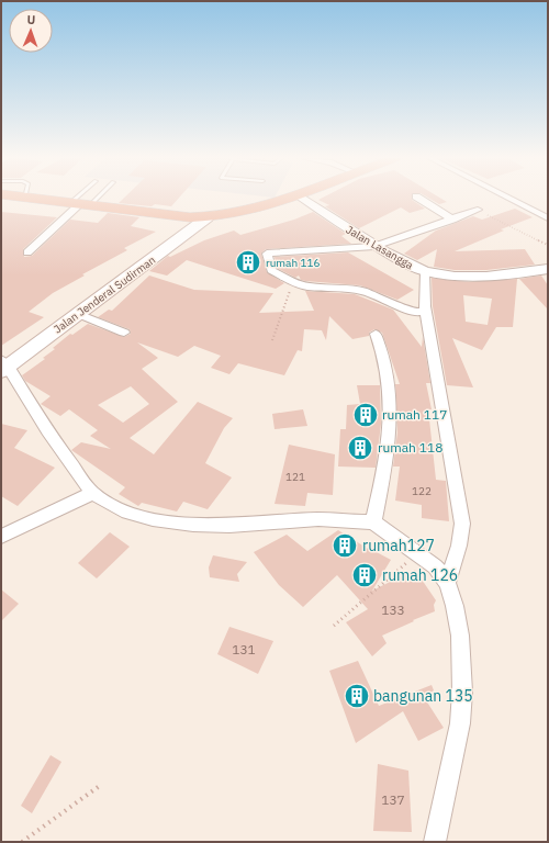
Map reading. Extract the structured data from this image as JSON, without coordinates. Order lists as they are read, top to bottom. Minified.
{"streets":{"main road":["Jalan Jenderal Sudirman"],"street":["Jalan Lasangga"]},"places":{"building":["rumah 116","rumah 117","rumah 118","rumah127","rumah 126","bangunan 135"]},"house_numbers":["121","122","133","131","137"],"north":"top"}
